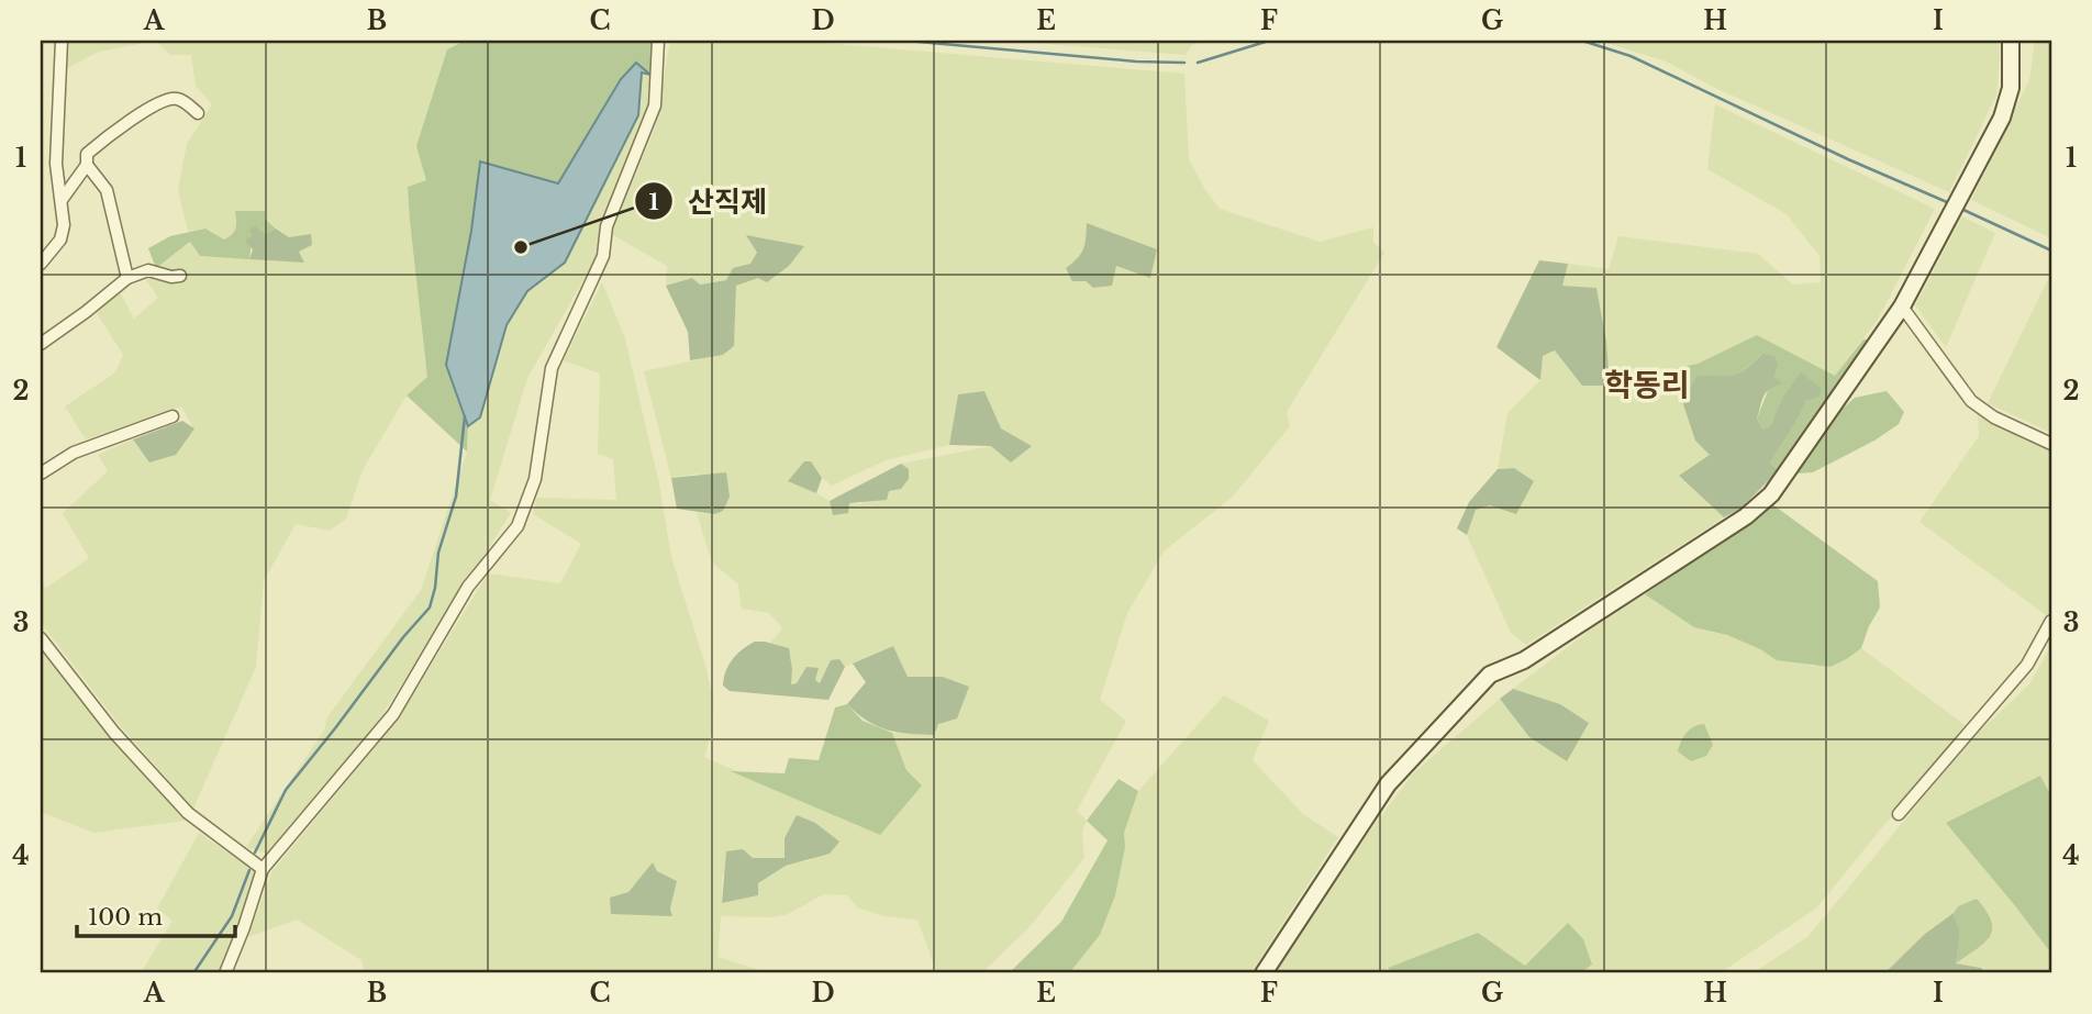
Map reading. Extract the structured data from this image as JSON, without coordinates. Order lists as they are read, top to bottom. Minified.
{"districts":["학동리"],"places":["산직제"],"scale_bar":"100 m","grid":{"columns":["A","B","C","D","E","F","G","H","I"],"rows":["1","2","3","4"]}}
